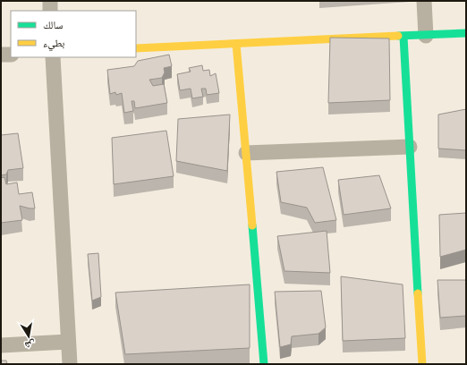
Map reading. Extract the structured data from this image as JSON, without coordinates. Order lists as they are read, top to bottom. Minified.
{"legend":["سالك","بطيء"],"north":"bottom"}
